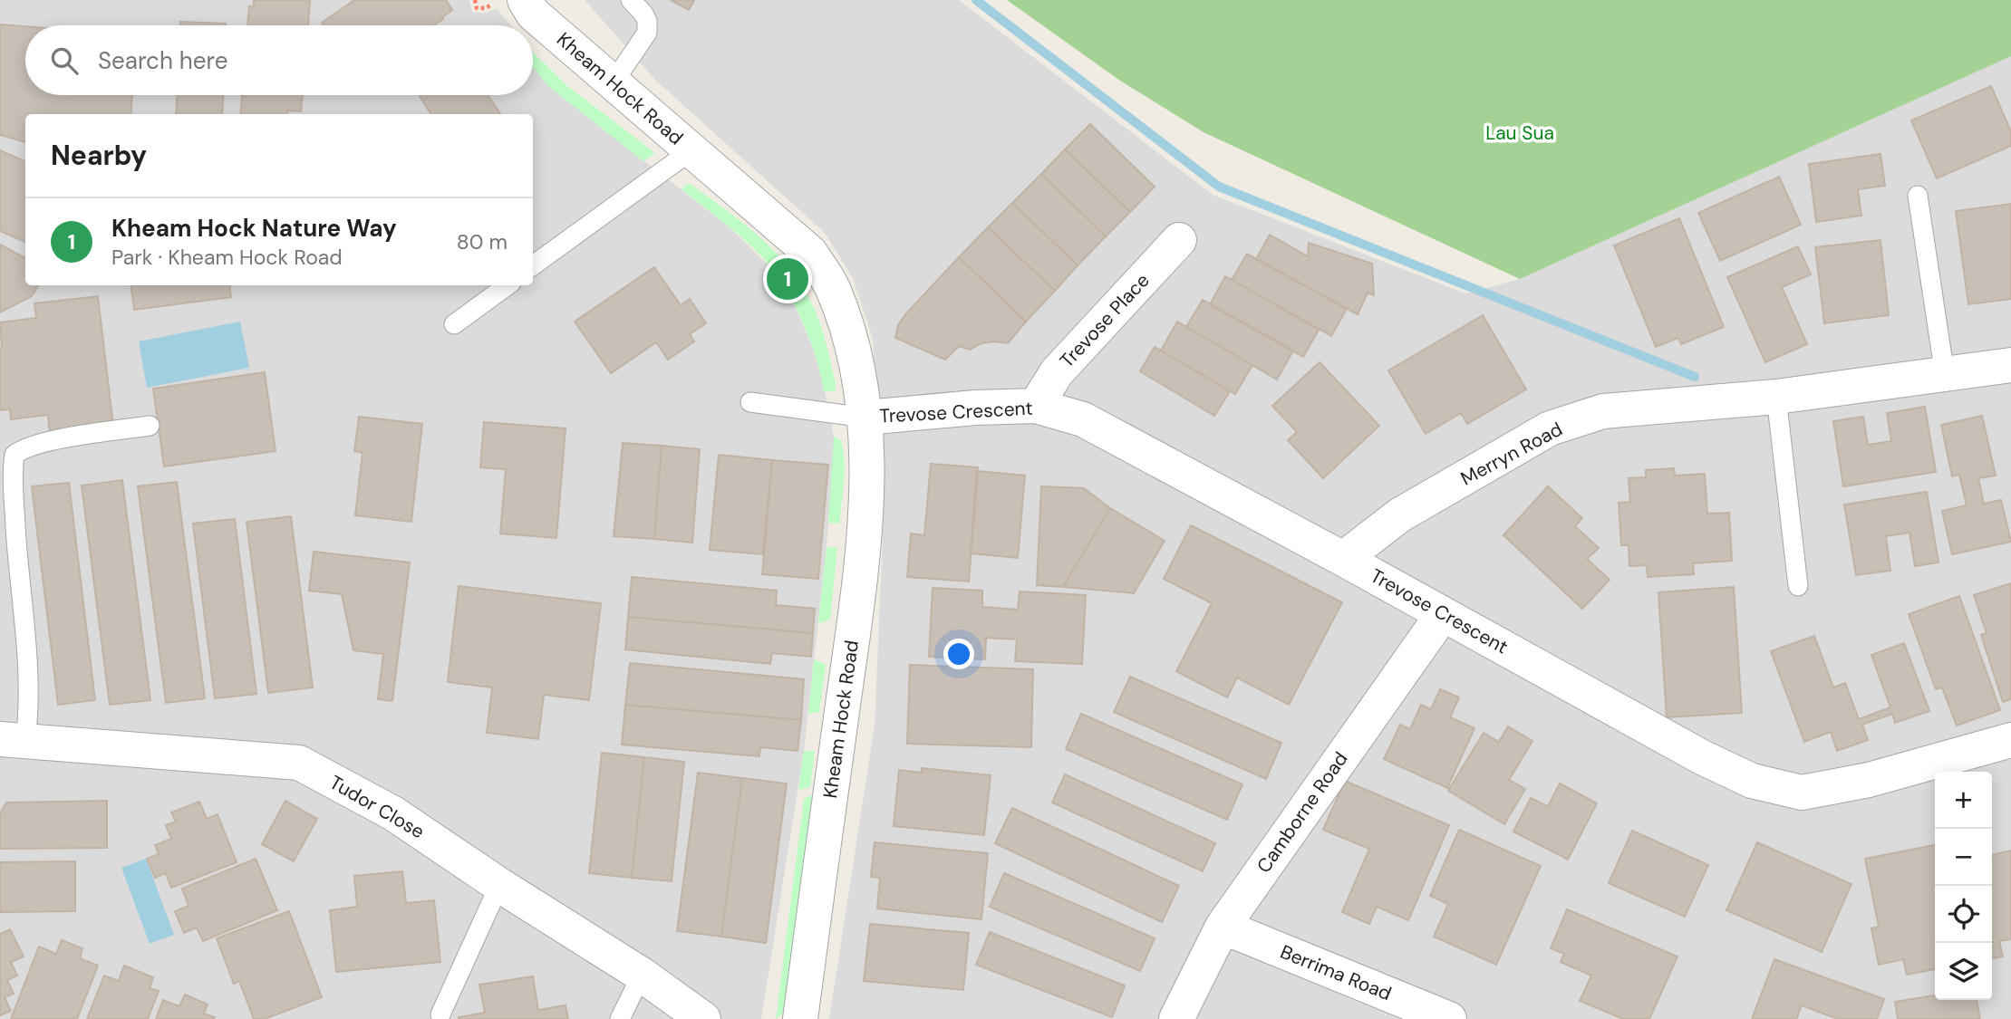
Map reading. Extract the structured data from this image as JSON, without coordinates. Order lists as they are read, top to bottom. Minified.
{"streets":{"street":["Kheam Hock Road","Trevose Place","Trevose Crescent","Merryn Road","Tudor Close","Camborne Road","Berrima Road"]},"crossings":[["Kheam Hock Road","Trevose Crescent"],["Trevose Place","Trevose Crescent"],["Trevose Crescent","Merryn Road"],["Trevose Crescent","Camborne Road"],["Camborne Road","Berrima Road"]],"parks":["Lau Sua"],"page":{"search":"Search here","heading":"Nearby","list":[{"mark":"1","name":"Kheam Hock Nature Way","note":"Park · Kheam Hock Road","value":"80 m"}],"pins":"1","map_buttons":["+","−"]}}
